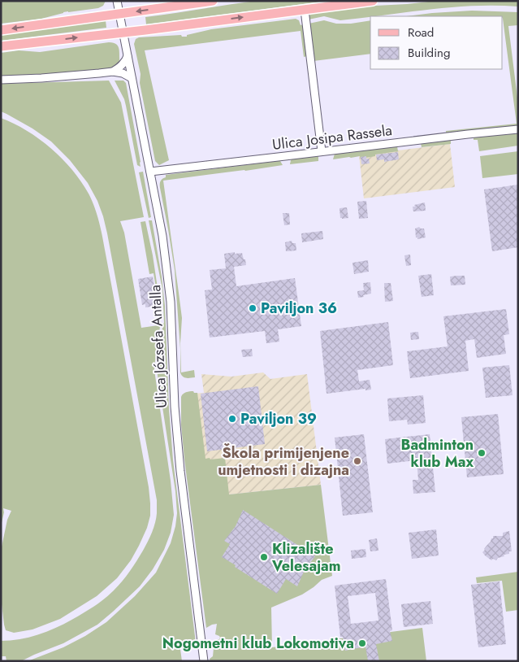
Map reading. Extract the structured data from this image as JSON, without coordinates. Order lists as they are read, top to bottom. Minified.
{"streets":{"street":["Ulica Josipa Rassela","Ulica Józsefa Antalla"]},"crossings":[["Ulica Josipa Rassela","Ulica Józsefa Antalla"]],"places":["Paviljon 36","Paviljon 39","Badminton klub Max","Škola primijenjene umjetnosti i dizajna","Klizalište Velesajam","Nogometni klub Lokomotiva"],"legend":["Road","Building"]}
